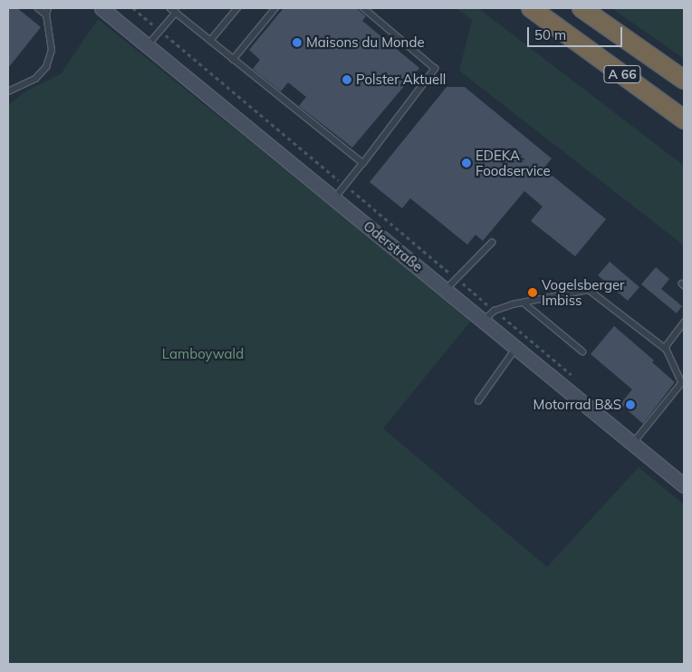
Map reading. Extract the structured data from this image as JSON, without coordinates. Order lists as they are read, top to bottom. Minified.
{"streets":{"highway":["A 66"],"street":["Oderstraße"]},"parks":["Lamboywald"],"places":["Maisons du Monde","Polster Aktuell","EDEKA Foodservice","Vogelsberger Imbiss","Motorrad B&S"],"scale_bar":"50 m"}
